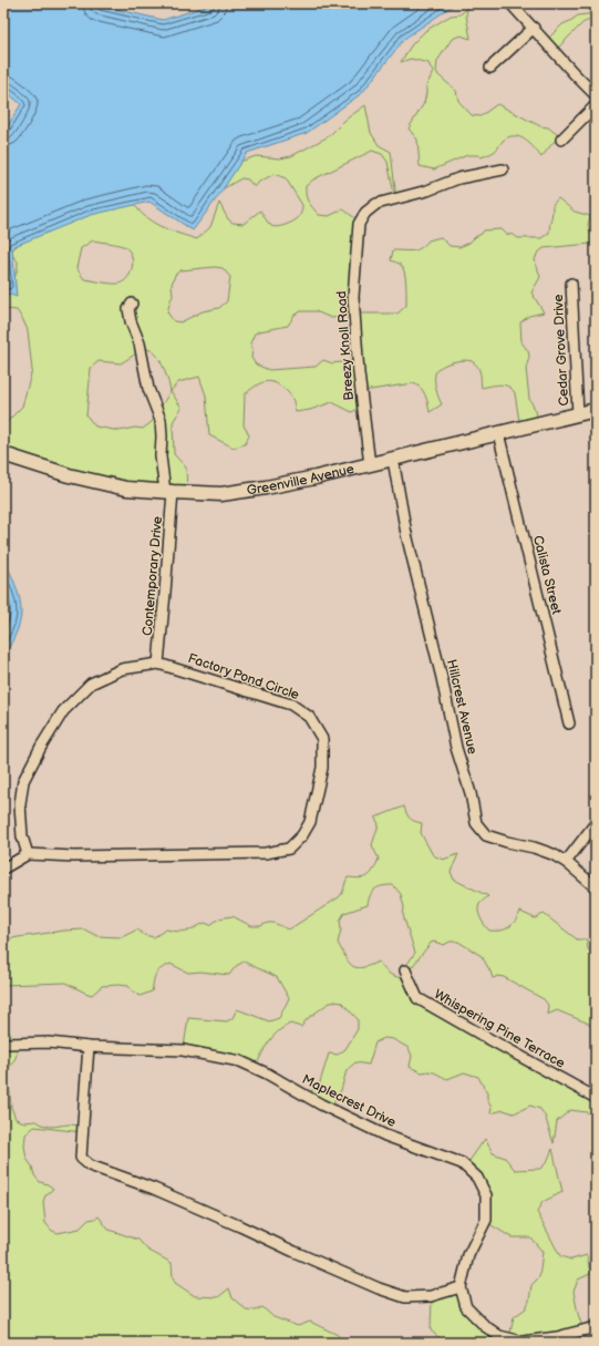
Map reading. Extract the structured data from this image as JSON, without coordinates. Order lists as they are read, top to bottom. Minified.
{"streets":{"main road":["Greenville Avenue"],"street":["Breezy Knoll Road","Cedar Grove Drive","Calista Street","Contemporary Drive","Factory Pond Circle","Hillcrest Avenue","Whispering Pine Terrace","Maplecrest Drive"]},"crossings":[["Breezy Knoll Road","Greenville Avenue"],["Cedar Grove Drive","Greenville Avenue"],["Greenville Avenue","Calista Street"],["Greenville Avenue","Contemporary Drive"],["Greenville Avenue","Hillcrest Avenue"],["Contemporary Drive","Factory Pond Circle"]]}
